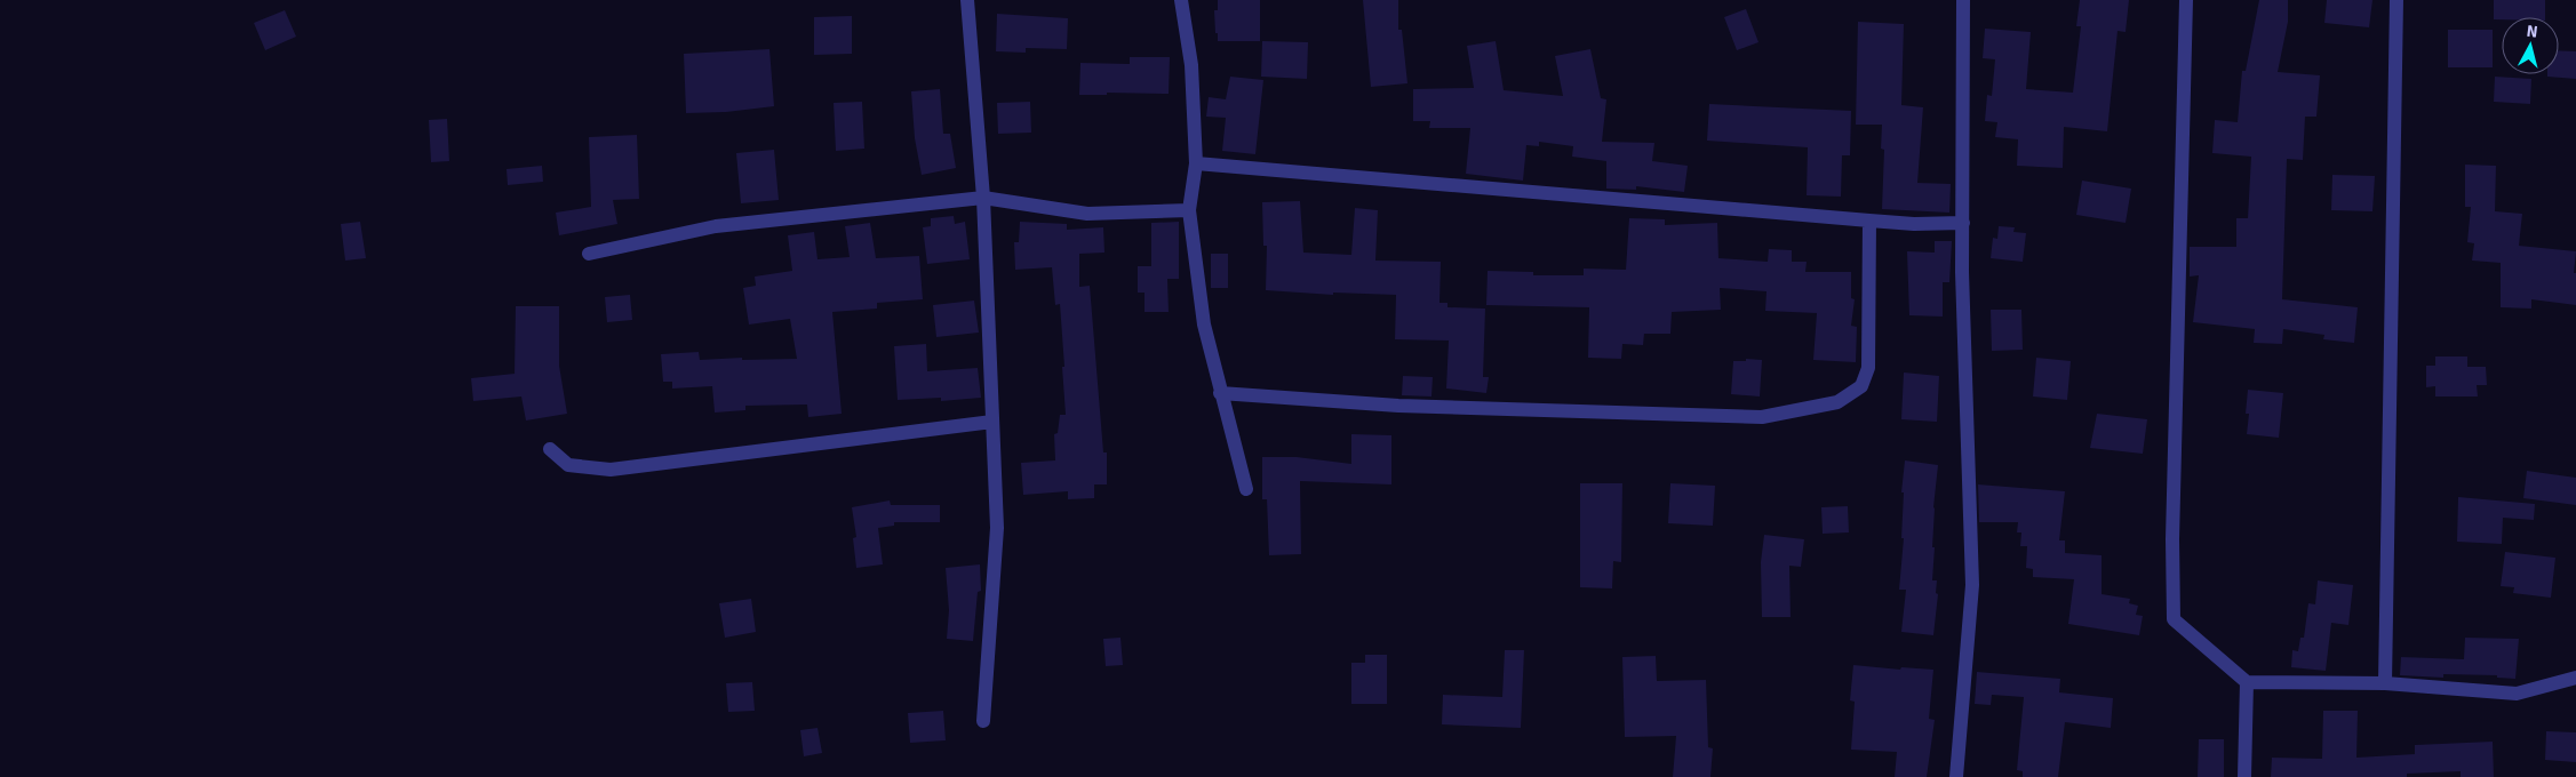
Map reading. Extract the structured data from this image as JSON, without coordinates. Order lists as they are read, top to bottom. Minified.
{"north":"top"}
